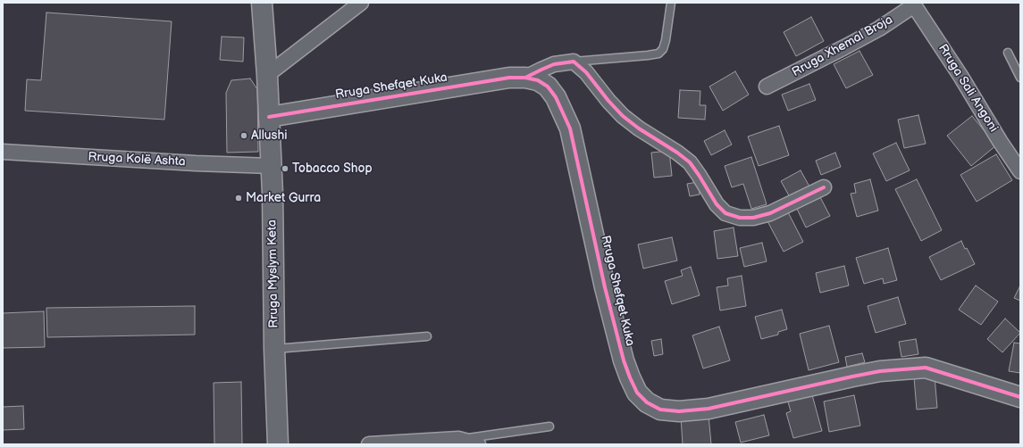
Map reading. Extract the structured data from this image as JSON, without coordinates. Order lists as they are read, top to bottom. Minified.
{"streets":{"street":["Rruga Xhemal Broja","Rruga Shefqet Kuka","Rruga Sali Angoni","Rruga Kolë Ashta","Rruga Myslym Keta"]},"crossings":[["Rruga Xhemal Broja","Rruga Sali Angoni"],["Rruga Shefqet Kuka","Rruga Myslym Keta"],["Rruga Kolë Ashta","Rruga Myslym Keta"]],"places":["Allushi","Tobacco Shop","Market Gurra"]}
